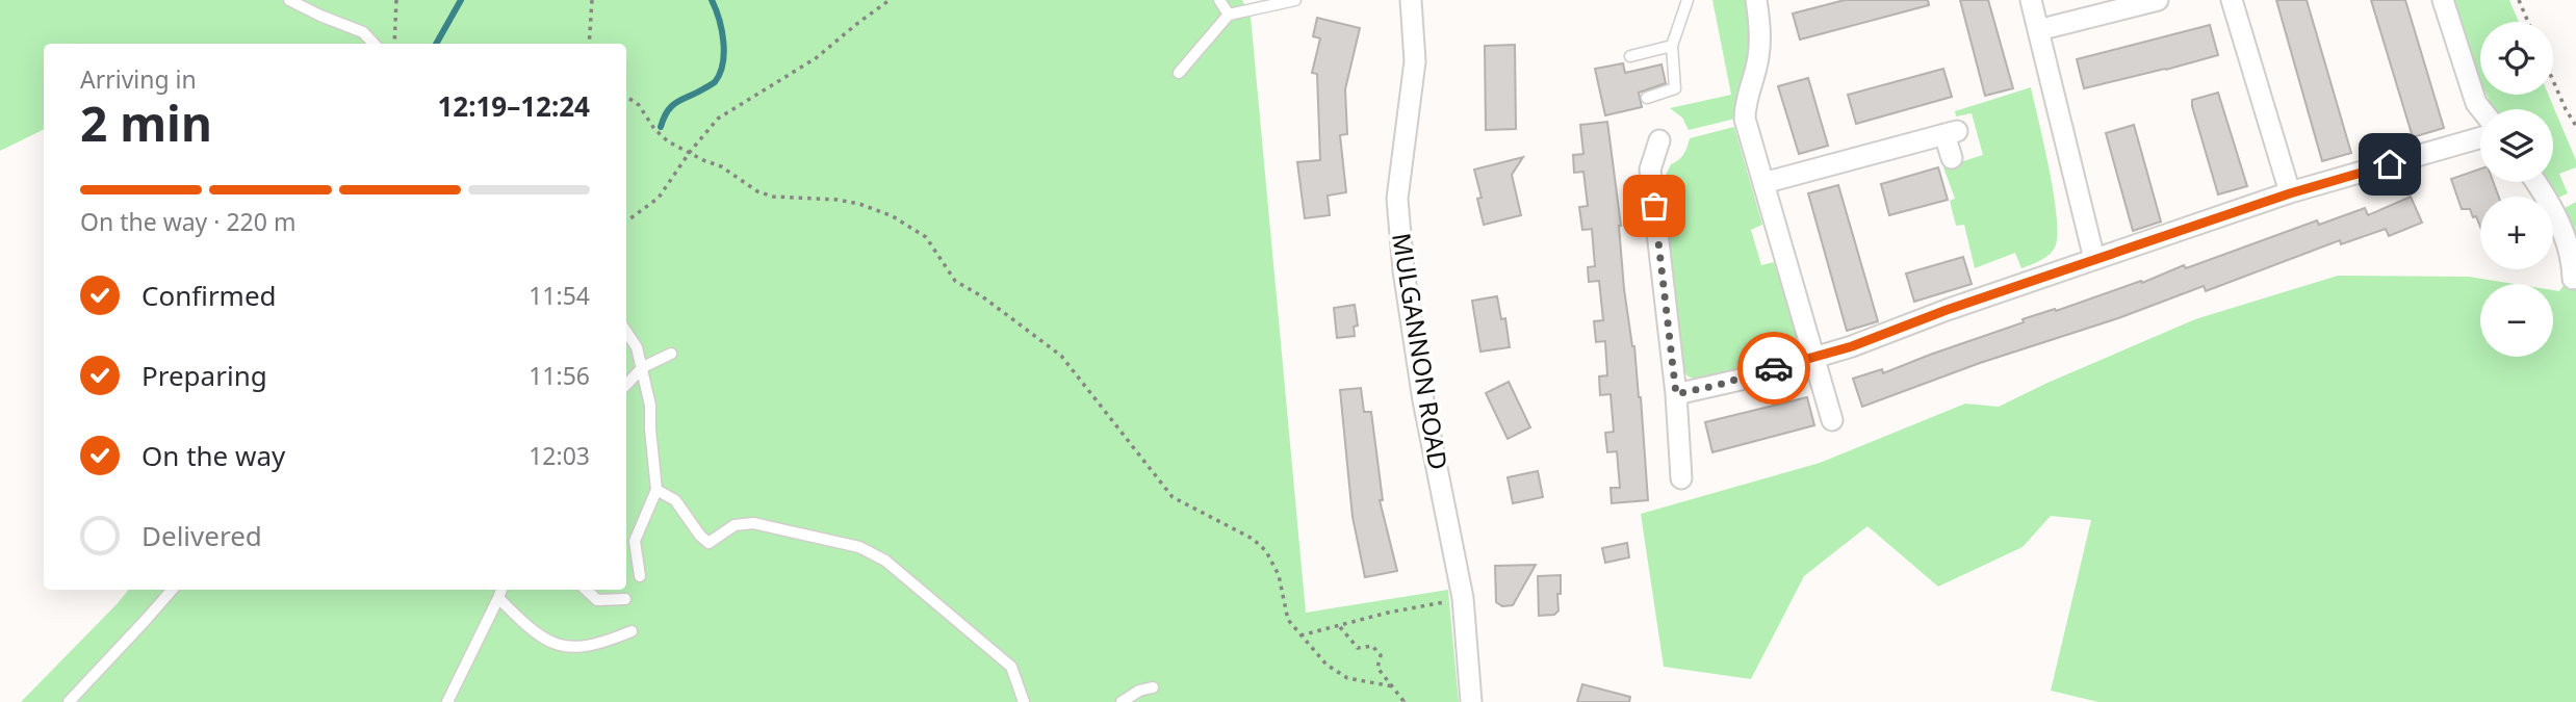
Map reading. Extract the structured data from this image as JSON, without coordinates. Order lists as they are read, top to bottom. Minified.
{"streets":{"street":["MULGANNON ROAD"]},"page":{"map_buttons":["+","−"],"heading":["2 min","Arriving in","12:19–12:24"],"bar":"On the way · 220 m","list":[["Confirmed","11:54"],["Preparing","11:56"],["On the way","12:03"],"Delivered"]}}
